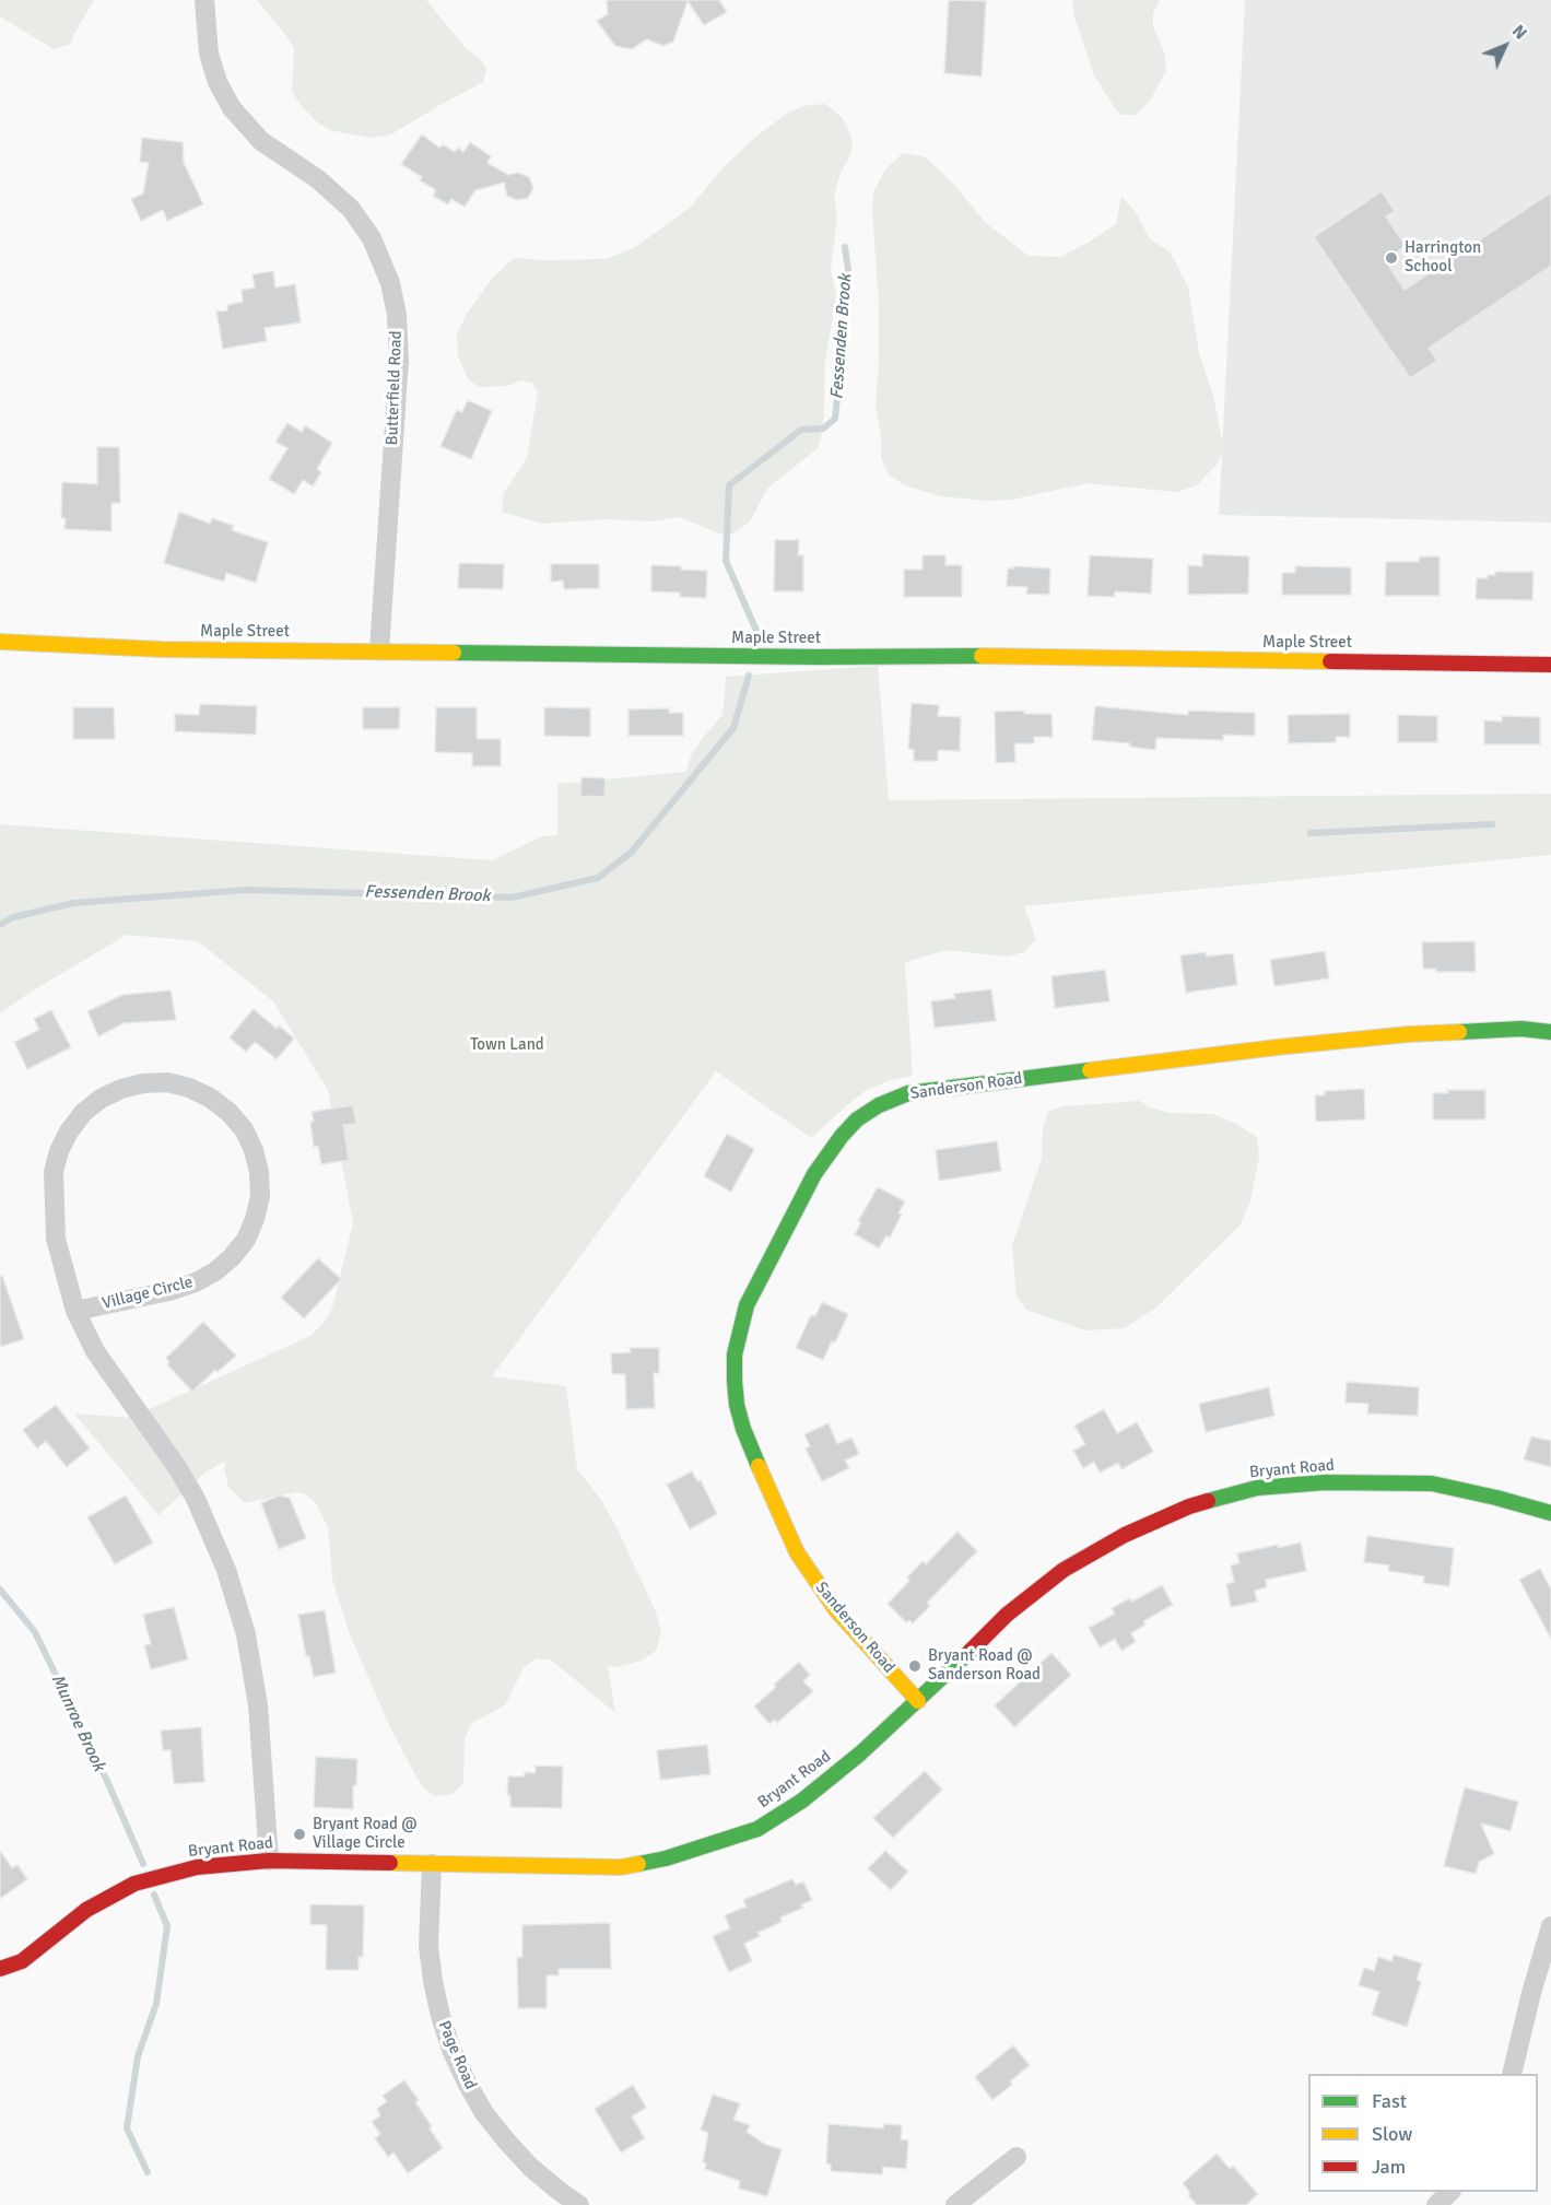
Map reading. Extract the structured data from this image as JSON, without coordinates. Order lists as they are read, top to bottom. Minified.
{"streets":{"street":["Butterfield Road","Maple Street","Sanderson Road","Village Circle","Bryant Road","Page Road"]},"crossings":[["Butterfield Road","Maple Street"],["Sanderson Road","Bryant Road"],["Village Circle","Bryant Road"],["Bryant Road","Page Road"]],"water":["Fessenden Brook","Munroe Brook"],"parks":["Town Land"],"places":["Harrington School","Bryant Road @ Sanderson Road","Bryant Road @ Village Circle"],"legend":["Fast","Slow","Jam"],"north":"top right"}
